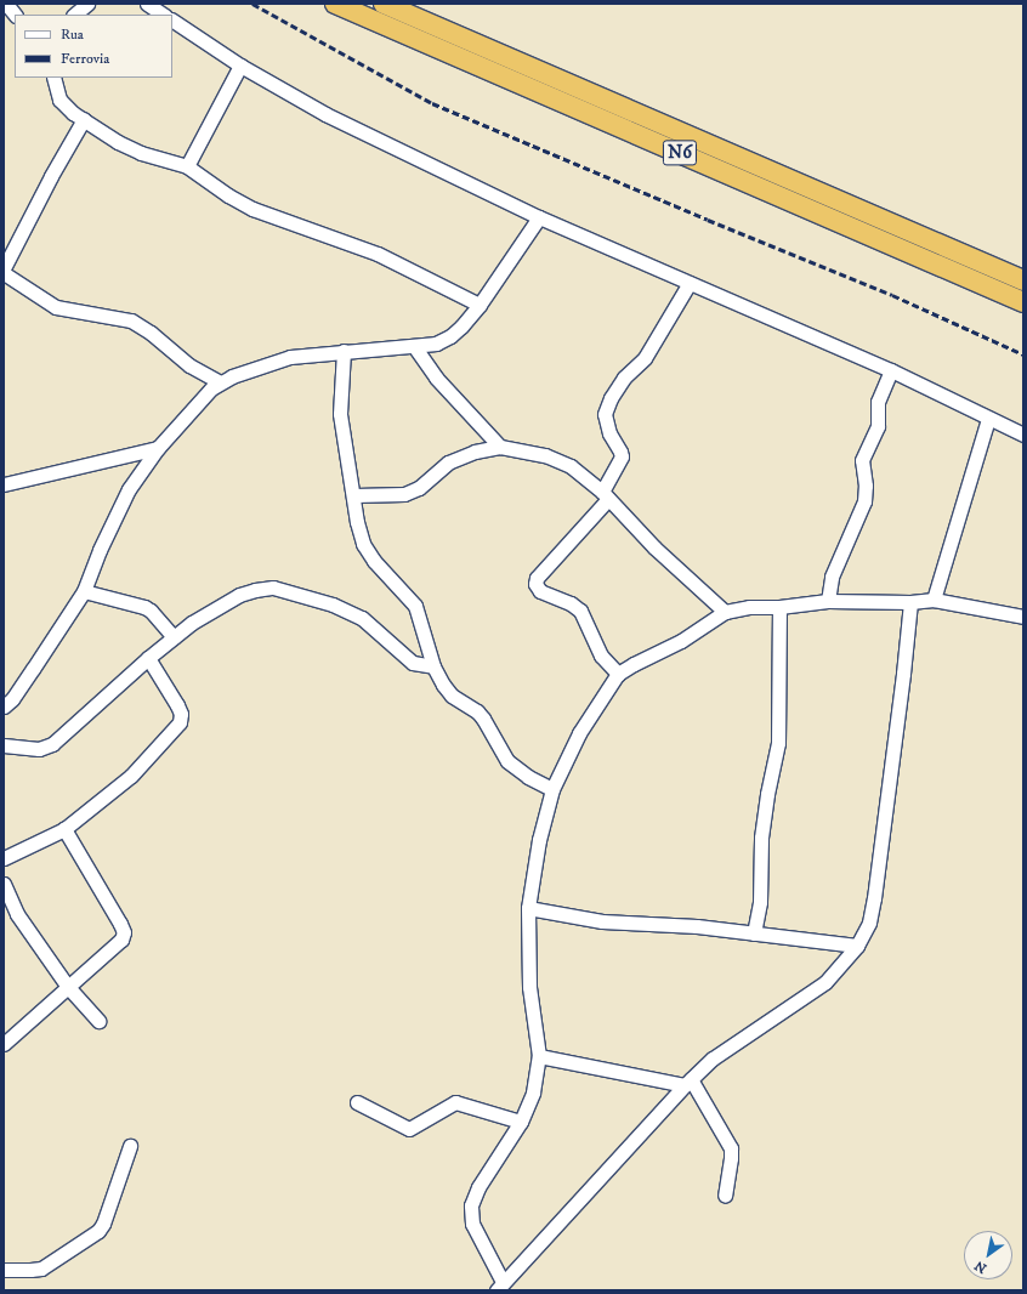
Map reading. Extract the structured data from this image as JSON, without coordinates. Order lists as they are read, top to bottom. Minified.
{"streets":{"highway":["N6"]},"legend":["Rua","Ferrovia"],"north":"bottom left"}
